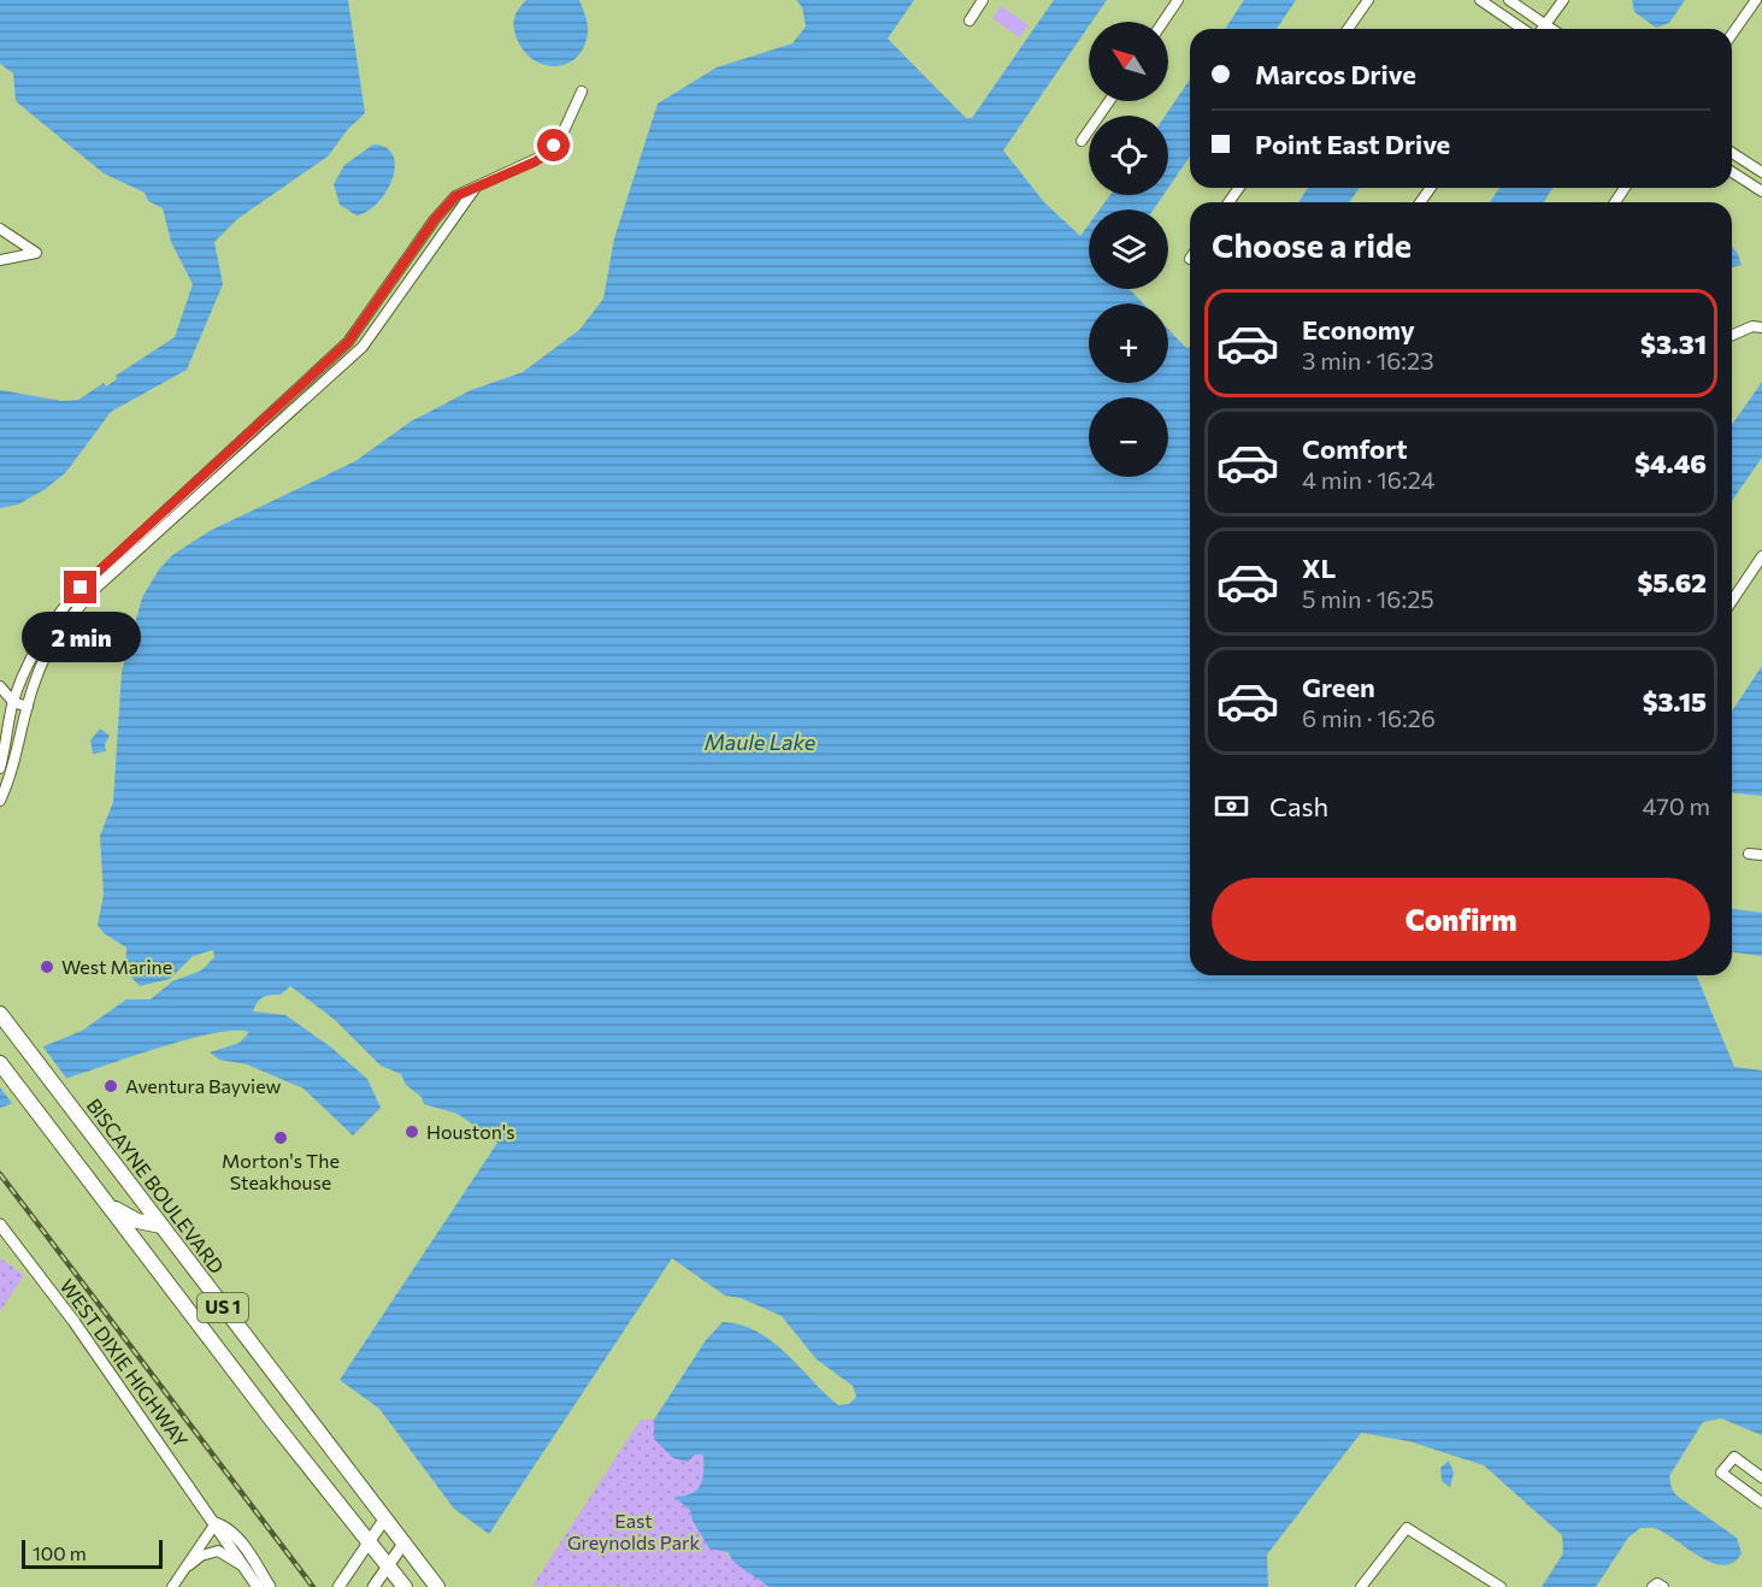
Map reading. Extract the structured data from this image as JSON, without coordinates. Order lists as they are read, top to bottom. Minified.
{"streets":{"main road":["BISCAYNE BOULEVARD","US 1"],"street":["WEST DIXIE HIGHWAY"]},"water":["Maule Lake"],"parks":["East Greynolds Park"],"places":["West Marine","Aventura Bayview","Houston's","Morton's The Steakhouse"],"scale_bar":"100 m","north":"top left","page":{"map_buttons":["+","−"],"banner":["Marcos Drive","Point East Drive"],"heading":"Choose a ride","list":[{"name":"Economy","note":"3 min · 16:23","value":"$3.31"},{"name":"Comfort","note":"4 min · 16:24","value":"$4.46"},{"name":"XL","note":"5 min · 16:25","value":"$5.62"},{"name":"Green","note":"6 min · 16:26","value":"$3.15"}],"bubble":"2 min","pay":["Cash","470 m"],"buttons":"Confirm","scale":"100 m"}}
